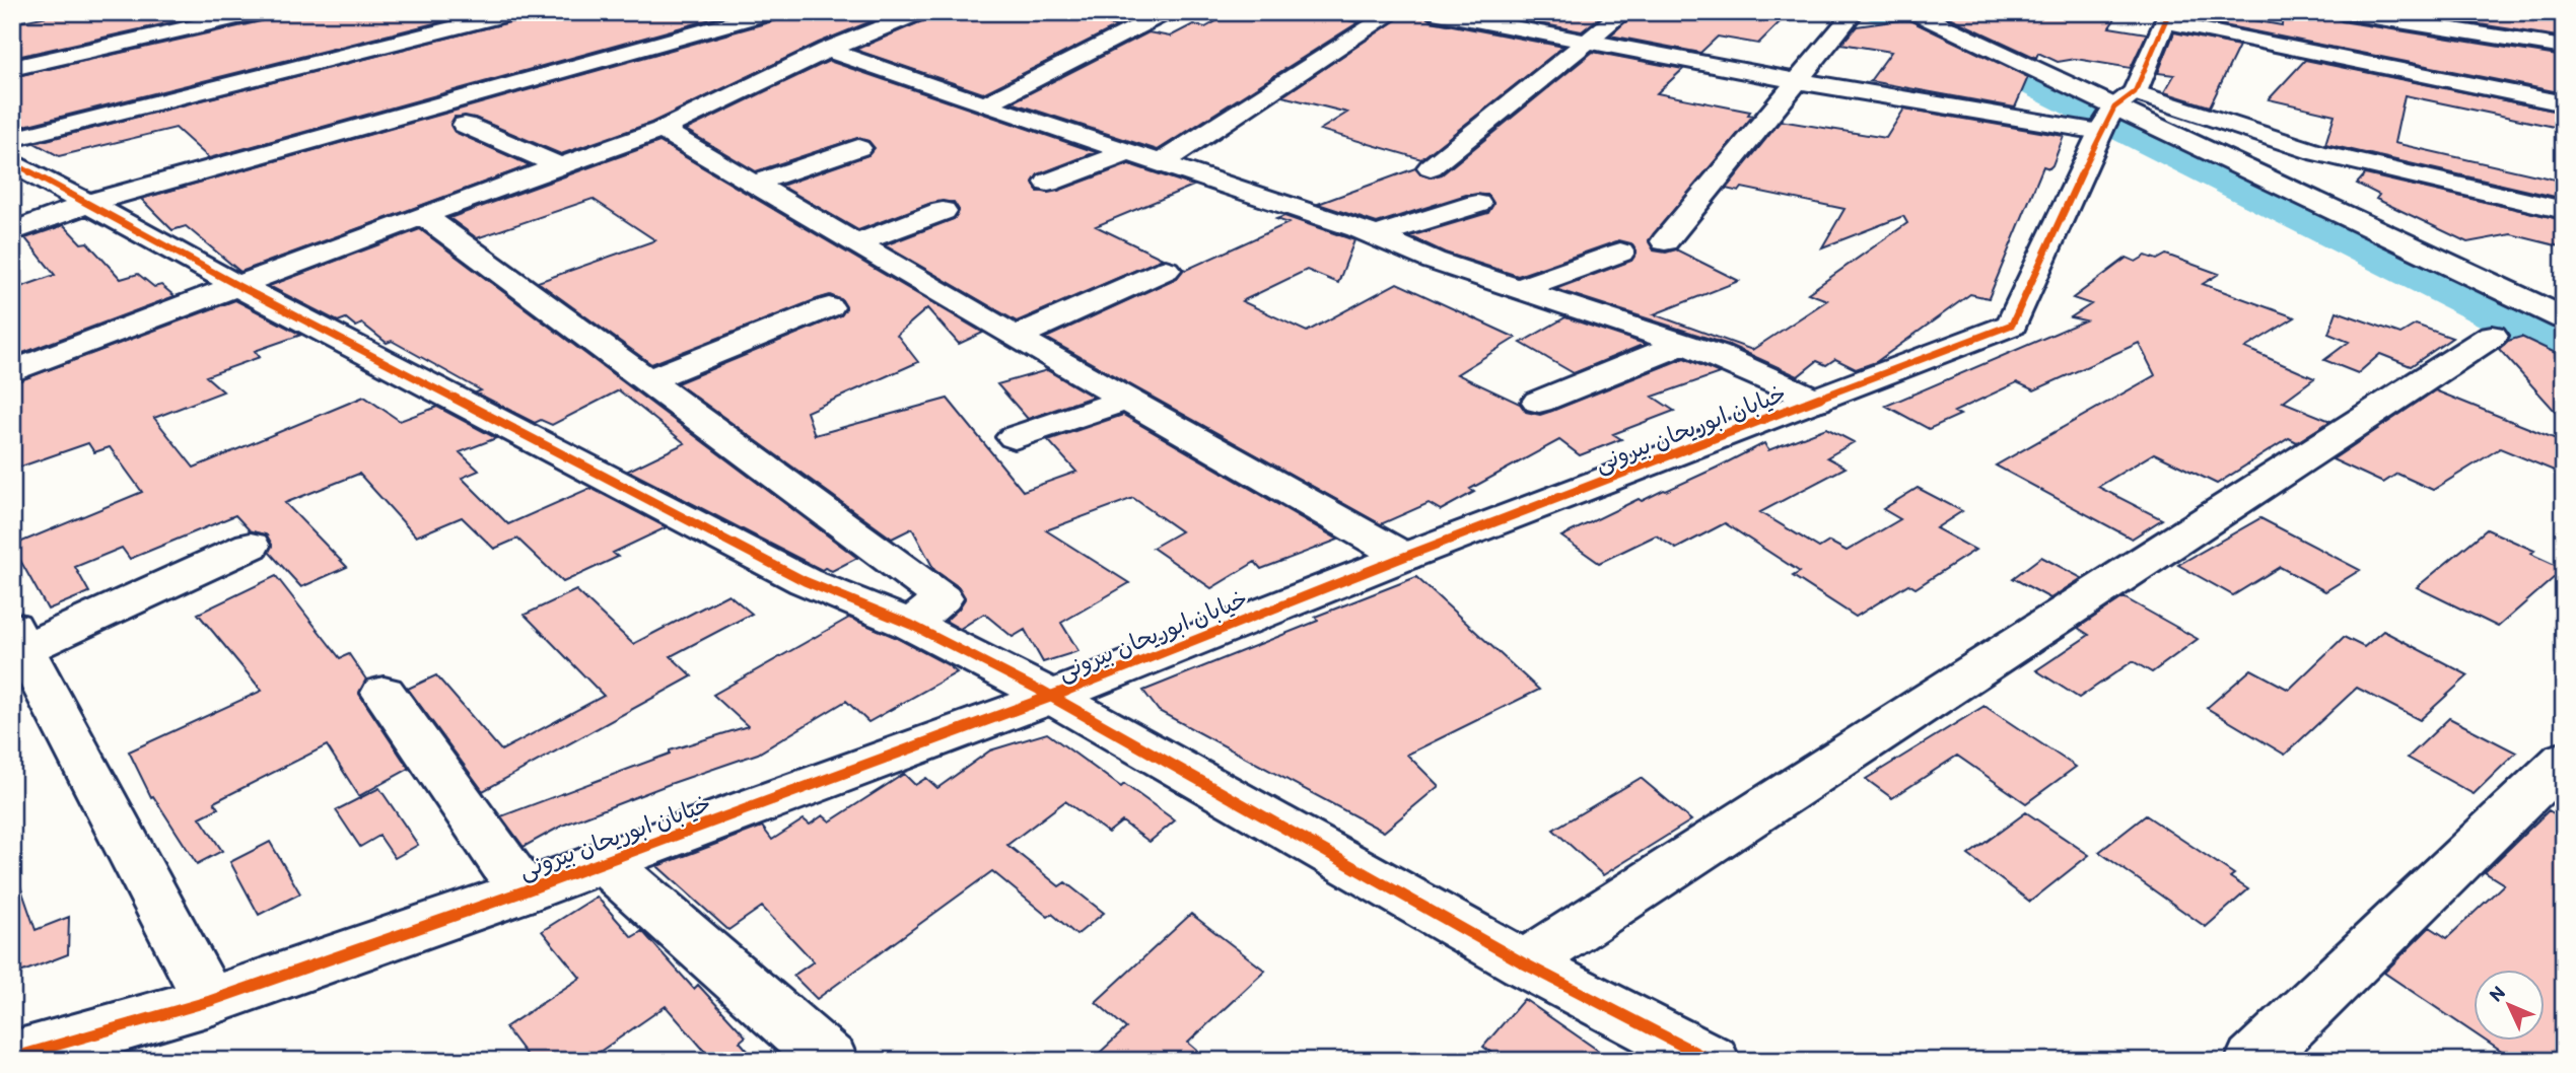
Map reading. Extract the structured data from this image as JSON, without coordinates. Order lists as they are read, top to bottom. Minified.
{"streets":{"street":["خیابان ابوریحان بیرونی"]},"north":"top left"}
